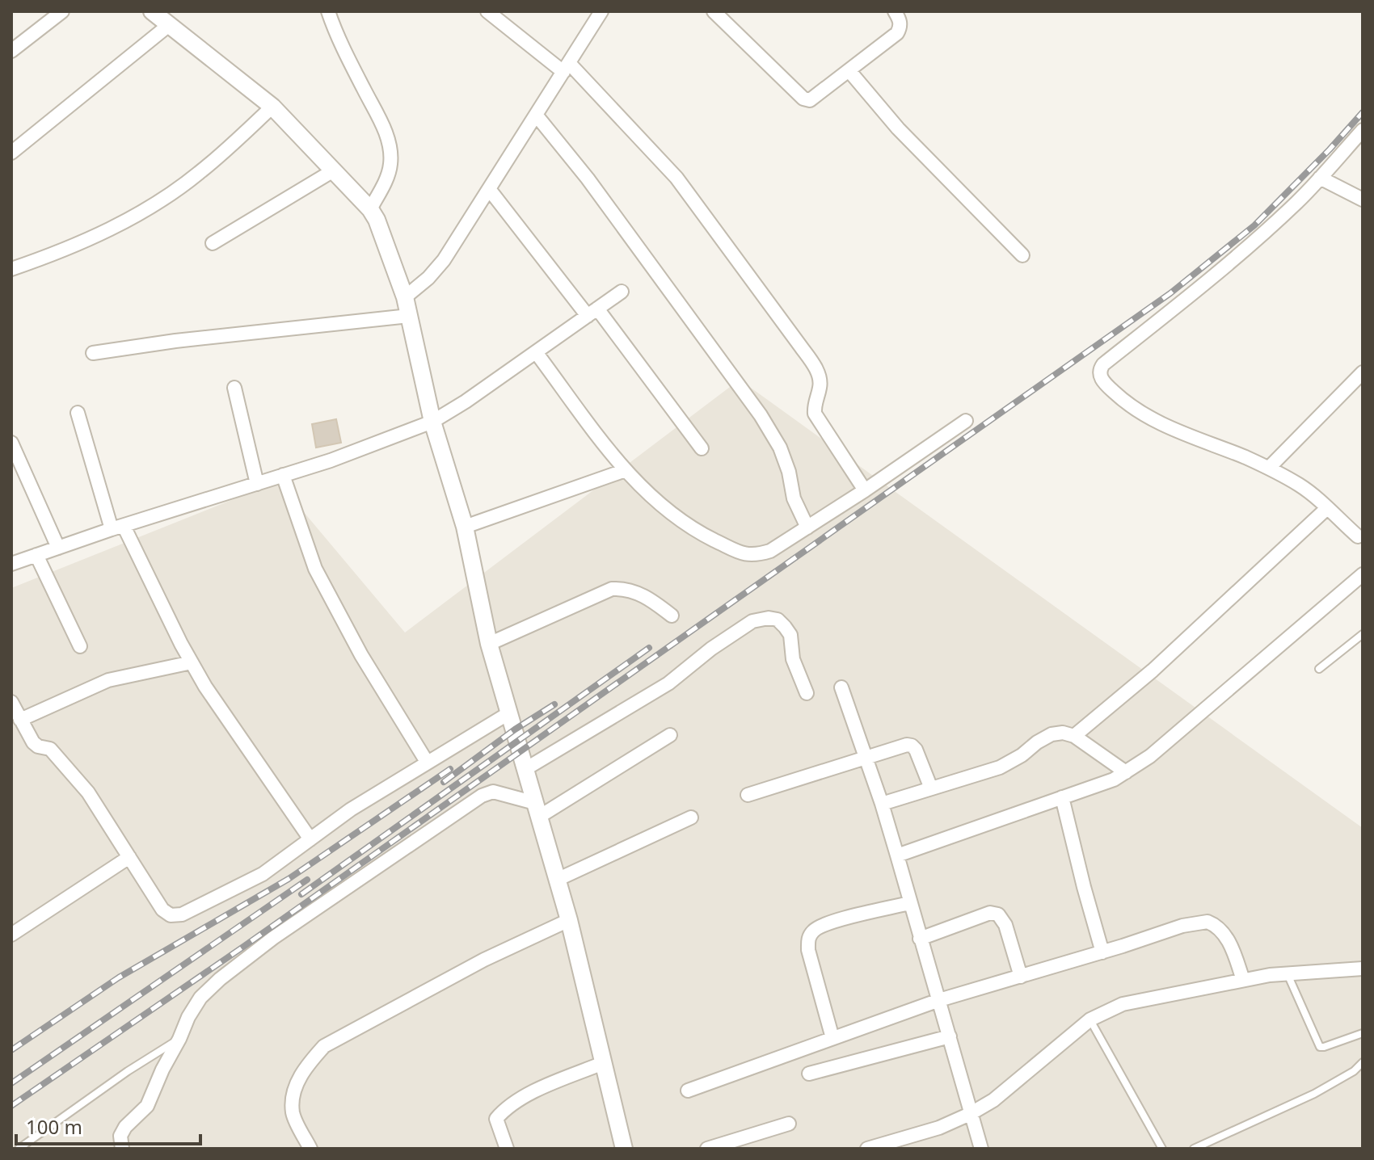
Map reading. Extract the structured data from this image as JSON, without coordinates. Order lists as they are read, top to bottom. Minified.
{"scale_bar":"100 m"}
